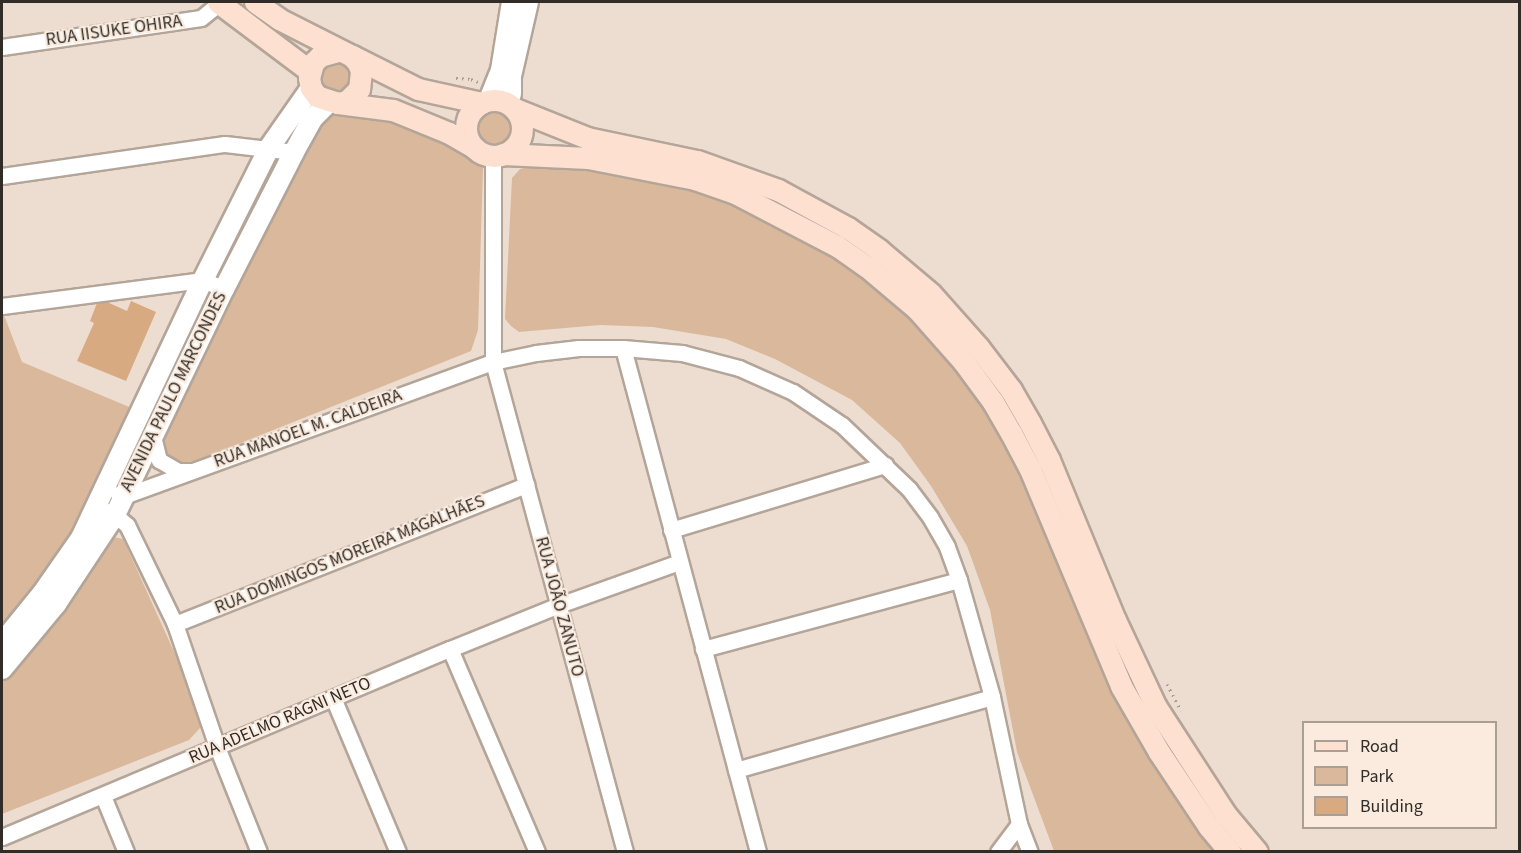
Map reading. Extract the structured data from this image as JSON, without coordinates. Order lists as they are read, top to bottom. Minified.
{"streets":{"street":["RUA IISUKE OHIRA","AVENIDA PAULO MARCONDES","RUA MANOEL M. CALDEIRA","RUA DOMINGOS MOREIRA MAGALHÃES","RUA JOÃO ZANUTO","RUA ADELMO RAGNI NETO"]},"crossings":[["AVENIDA PAULO MARCONDES","RUA MANOEL M. CALDEIRA"],["RUA MANOEL M. CALDEIRA","RUA JOÃO ZANUTO"],["RUA DOMINGOS MOREIRA MAGALHÃES","RUA JOÃO ZANUTO"],["RUA JOÃO ZANUTO","RUA ADELMO RAGNI NETO"]],"legend":["Road","Park","Building"]}
